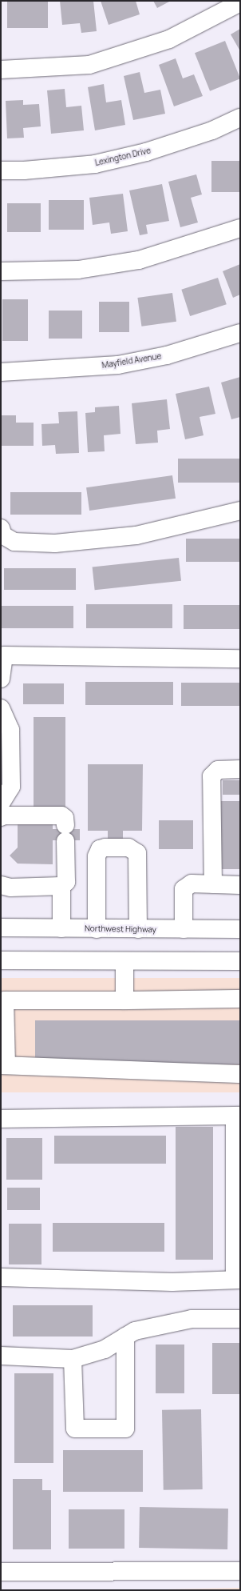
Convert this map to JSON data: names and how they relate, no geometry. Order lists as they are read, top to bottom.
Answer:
{
  "streets": {
    "street": ["Lexington Drive", "Mayfield Avenue", "Northwest Highway"]
  }
}
